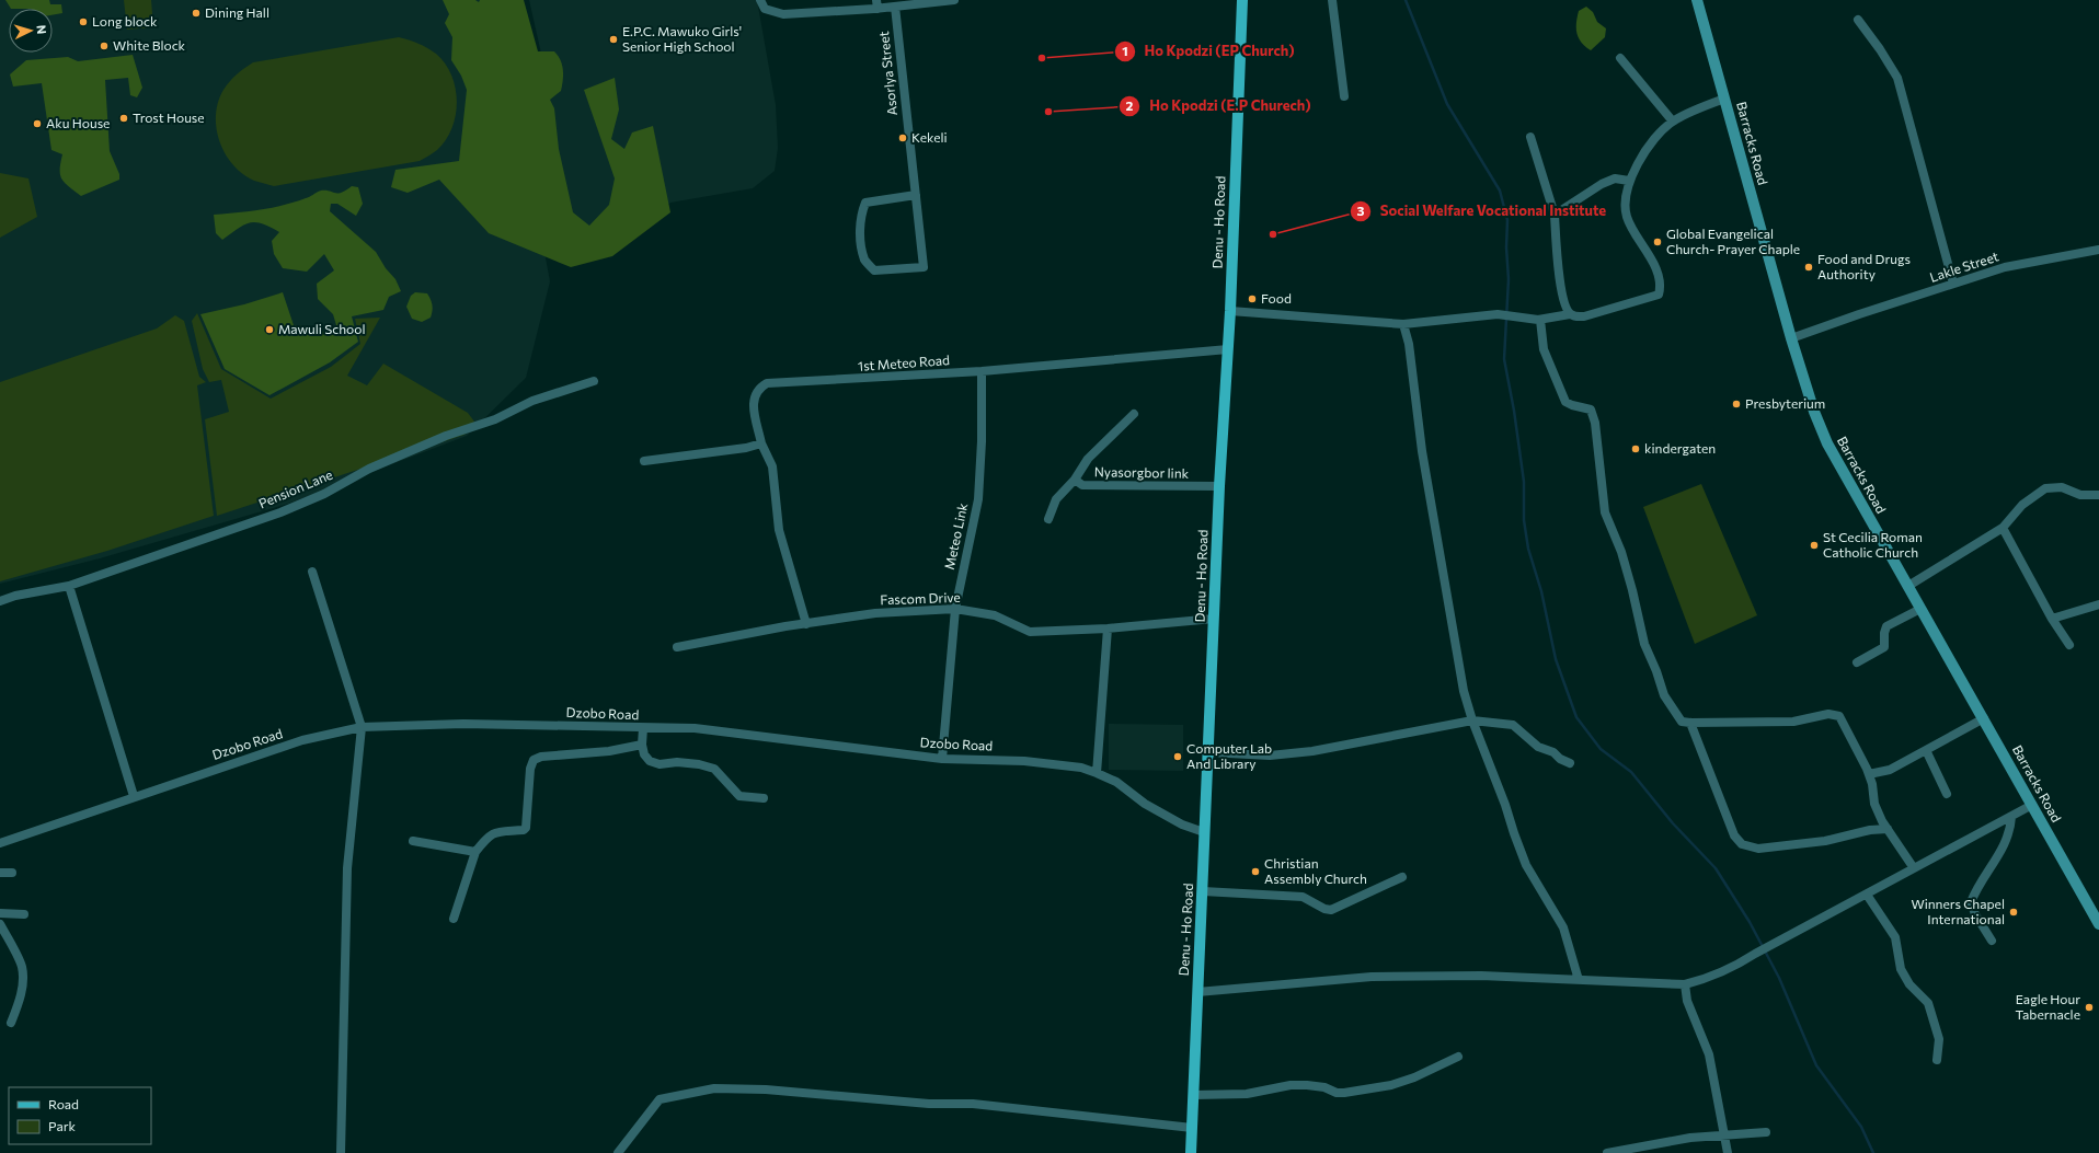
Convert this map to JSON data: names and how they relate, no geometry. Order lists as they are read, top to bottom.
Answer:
{
  "streets": {
    "main road": ["Denu - Ho Road"],
    "street": [
      "Asorlya Street",
      "Barracks Road",
      "Lakle Street",
      "1st Meteo Road",
      "Nyasorgbor link",
      "Pension Lane",
      "Meteo Link",
      "Fascom Drive",
      "Dzobo Road"
    ]
  },
  "crossings": [
    ["Barracks Road", "Lakle Street"],
    ["Denu - Ho Road", "1st Meteo Road"],
    ["Denu - Ho Road", "Nyasorgbor link"],
    ["Denu - Ho Road", "Fascom Drive"],
    ["Denu - Ho Road", "Dzobo Road"],
    ["1st Meteo Road", "Meteo Link"],
    ["1st Meteo Road", "Fascom Drive"],
    ["Meteo Link", "Fascom Drive"],
    ["Meteo Link", "Dzobo Road"]
  ],
  "places": [
    "Dining Hall",
    "Long block",
    "E.P.C. Mawuko Girls' Senior High School",
    "White Block",
    "Ho Kpodzi (EP Church)",
    "Ho Kpodzi (E.P Churech)",
    "Trost House",
    "Aku House",
    "Kekeli",
    "Social Welfare Vocational Institute",
    "Global Evangelical Church- Prayer Chaple",
    "Food and Drugs Authority",
    "Food",
    "Mawuli School",
    "Presbyterium",
    "kindergaten",
    "St Cecilia Roman Catholic Church",
    "Computer Lab And Library",
    "Christian Assembly Church",
    "Winners Chapel International",
    "Eagle Hour Tabernacle"
  ],
  "legend": ["Road", "Park"],
  "north": "right"
}
